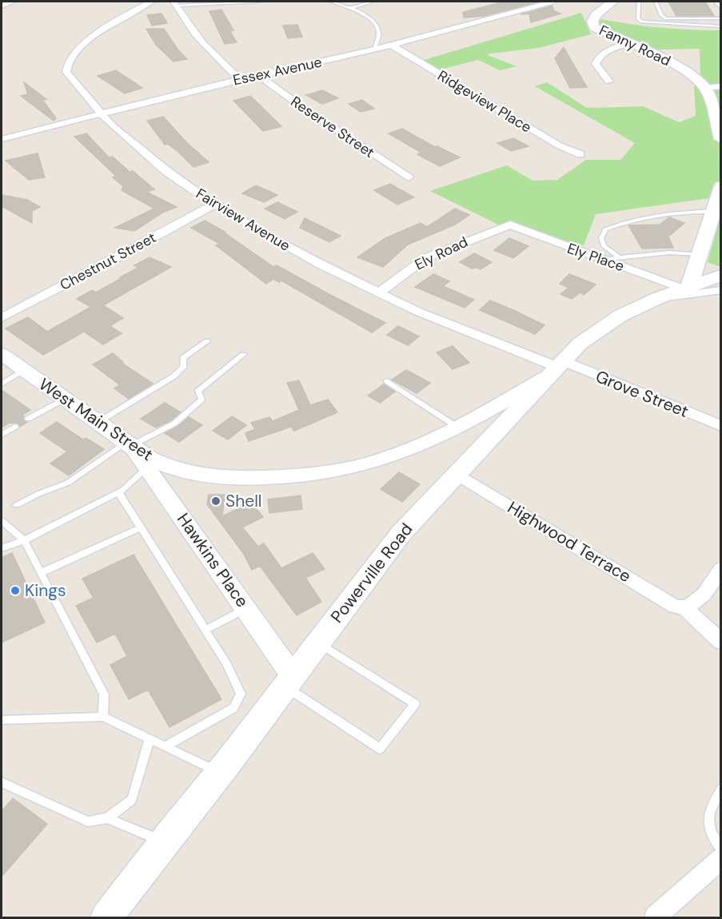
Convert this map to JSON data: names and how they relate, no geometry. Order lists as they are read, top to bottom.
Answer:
{
  "streets": {
    "main road": ["Fanny Road", "Powerville Road"],
    "street": [
      "Essex Avenue",
      "Ridgeview Place",
      "Reserve Street",
      "Fairview Avenue",
      "Ely Road",
      "Ely Place",
      "Chestnut Street",
      "Grove Street",
      "West Main Street",
      "Highwood Terrace",
      "Hawkins Place"
    ]
  },
  "crossings": [
    ["Essex Avenue", "Ridgeview Place"],
    ["Essex Avenue", "Reserve Street"],
    ["Essex Avenue", "Fairview Avenue"],
    ["Fairview Avenue", "Ely Road"],
    ["Fairview Avenue", "Chestnut Street"],
    ["Fairview Avenue", "Grove Street"],
    ["Fairview Avenue", "West Main Street"],
    ["Fairview Avenue", "Powerville Road"],
    ["Ely Road", "Ely Place"],
    ["Ely Place", "Powerville Road"],
    ["Grove Street", "West Main Street"],
    ["Grove Street", "Powerville Road"],
    ["West Main Street", "Hawkins Place"],
    ["West Main Street", "Powerville Road"],
    ["Highwood Terrace", "Powerville Road"],
    ["Hawkins Place", "Powerville Road"]
  ],
  "places": ["Shell", "Kings"]
}
